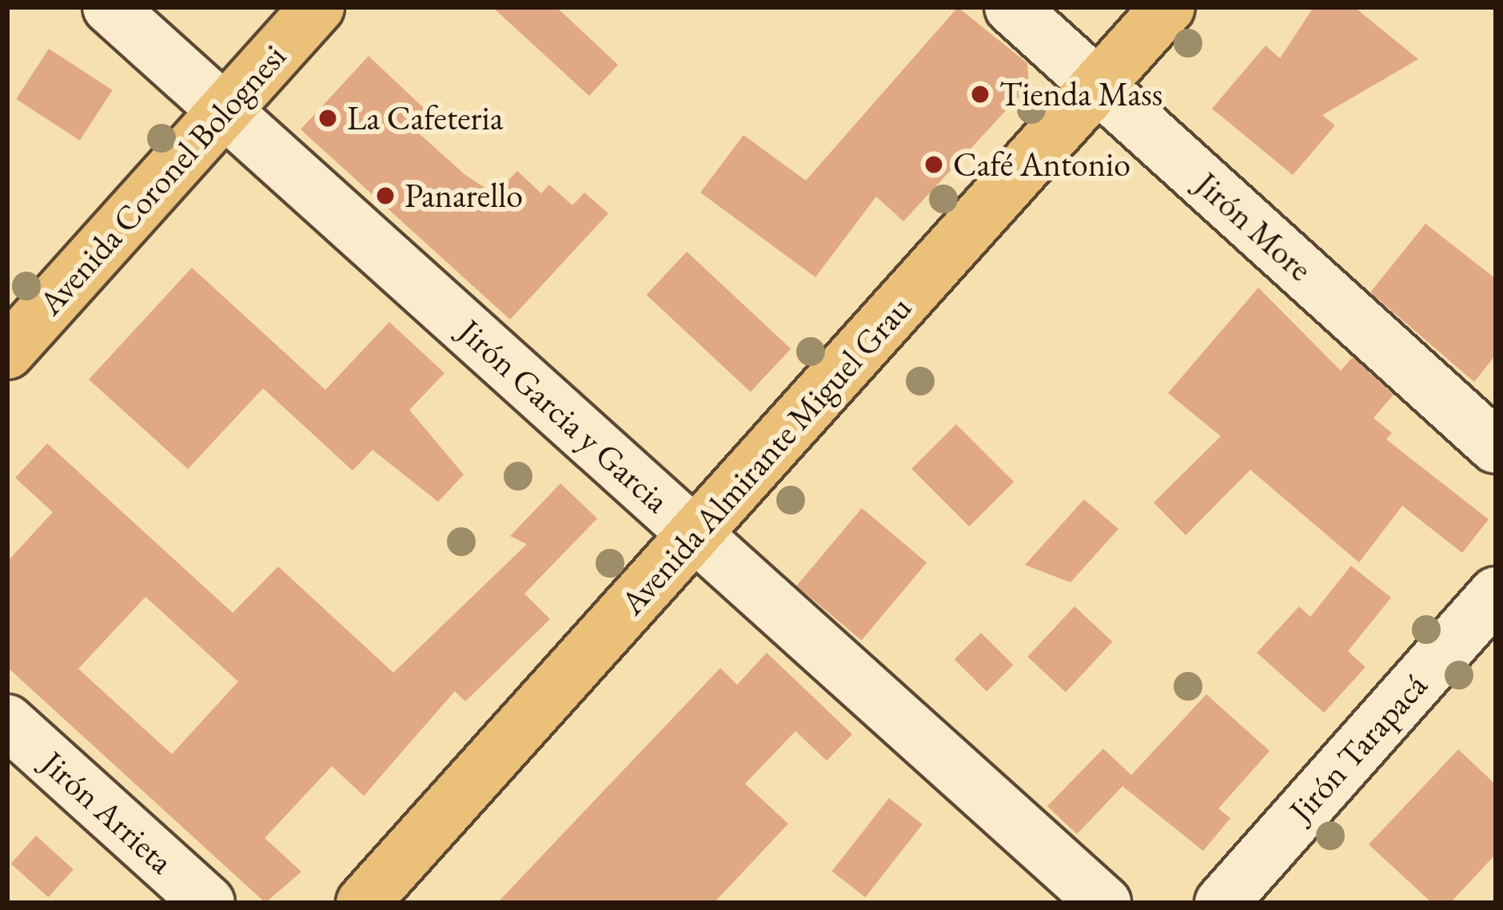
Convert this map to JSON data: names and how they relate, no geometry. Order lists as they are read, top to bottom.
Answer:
{
  "streets": {
    "main road": ["Avenida Coronel Bolognesi", "Avenida Almirante Miguel Grau"],
    "street": [
      "Jirón More",
      "Jirón Garcia y Garcia",
      "Jirón Tarapacá",
      "Jirón Arrieta"
    ]
  },
  "crossings": [
    ["Avenida Coronel Bolognesi", "Jirón Garcia y Garcia"],
    ["Jirón More", "Avenida Almirante Miguel Grau"],
    ["Jirón Garcia y Garcia", "Avenida Almirante Miguel Grau"]
  ],
  "places": [
    "Tienda Mass",
    "La Cafeteria",
    "Café Antonio",
    "Panarello"
  ]
}
